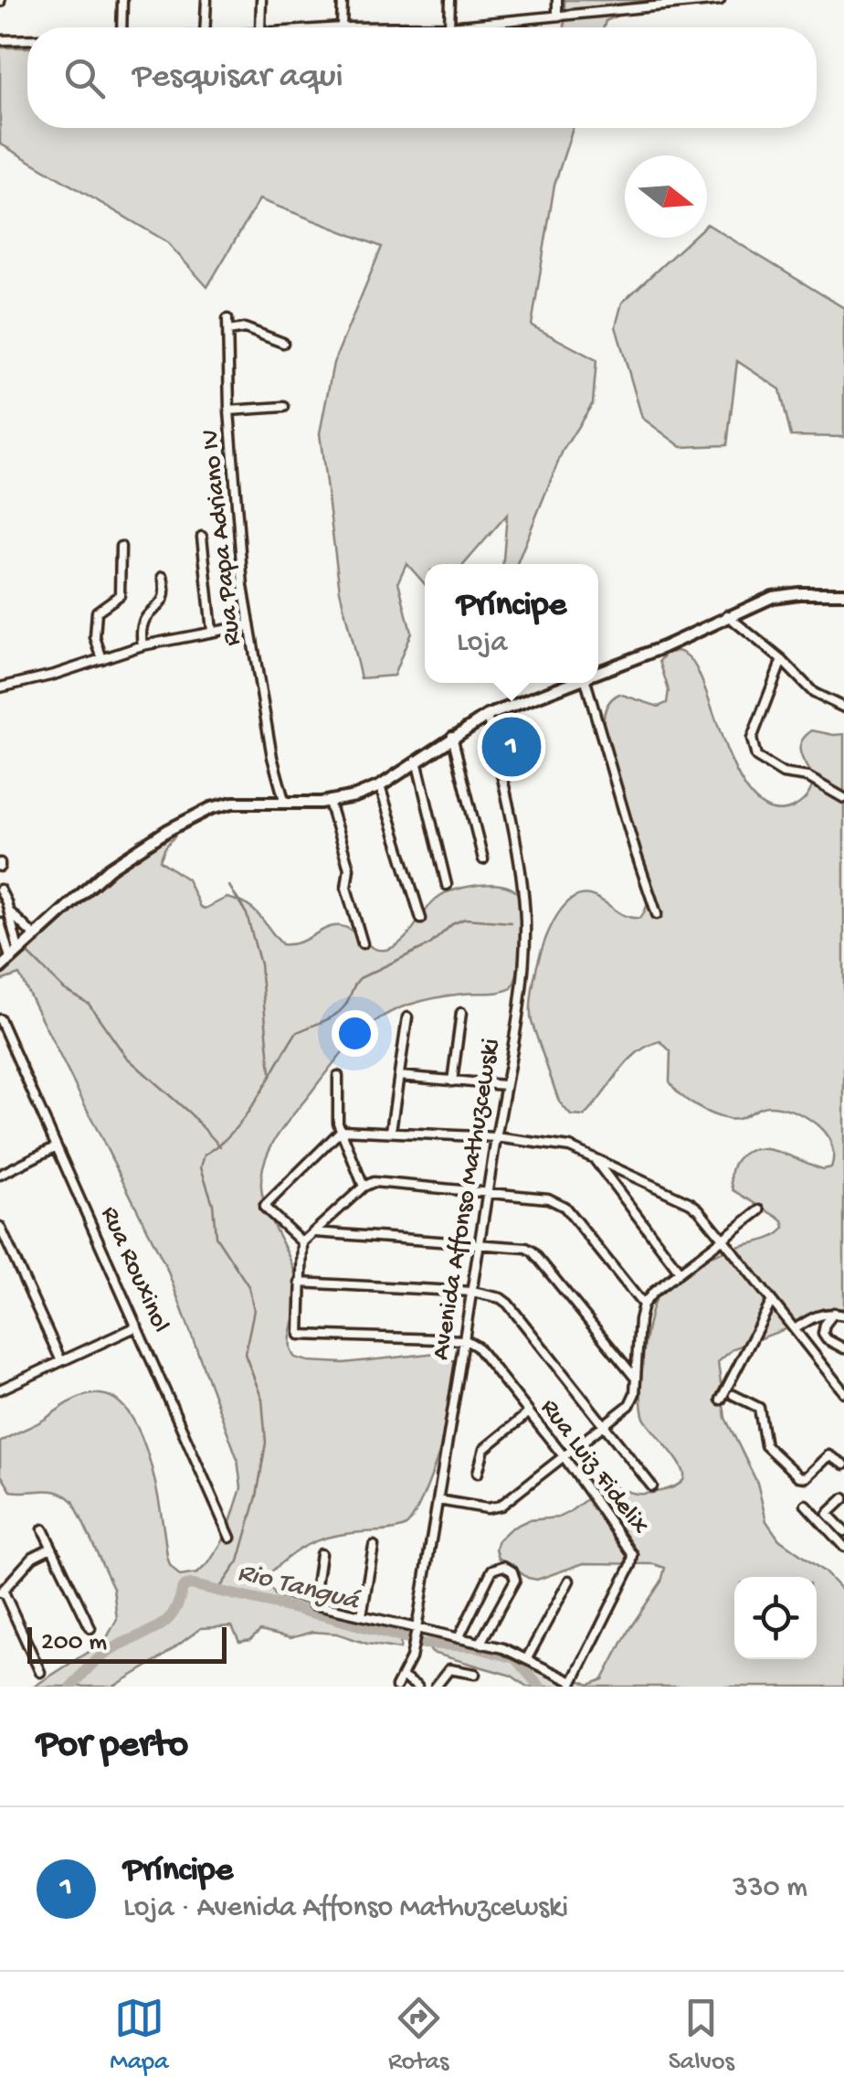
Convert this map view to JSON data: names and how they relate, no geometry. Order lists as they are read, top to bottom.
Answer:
{
  "streets": {
    "street": [
      "Rua Papa Adriano IV",
      "Avenida Affonso Mathuzcewski",
      "Rua Rouxinol",
      "Rua Luiz Fidelix"
    ]
  },
  "crossings": [
    ["Avenida Affonso Mathuzcewski", "Rua Luiz Fidelix"]
  ],
  "water": ["Rio Tanguá"],
  "scale_bar": "200 m",
  "north": "right",
  "page": {
    "search": "Pesquisar aqui",
    "popup": ["Príncipe", "Loja"],
    "pins": "1",
    "scale": "200 m",
    "heading": "Por perto",
    "list": [
      {
        "mark": "1",
        "name": "Príncipe",
        "note": "Loja · Avenida Affonso Mathuzcewski",
        "value": "330 m"
      }
    ],
    "nav": ["Mapa", "Rotas", "Salvos"]
  }
}
